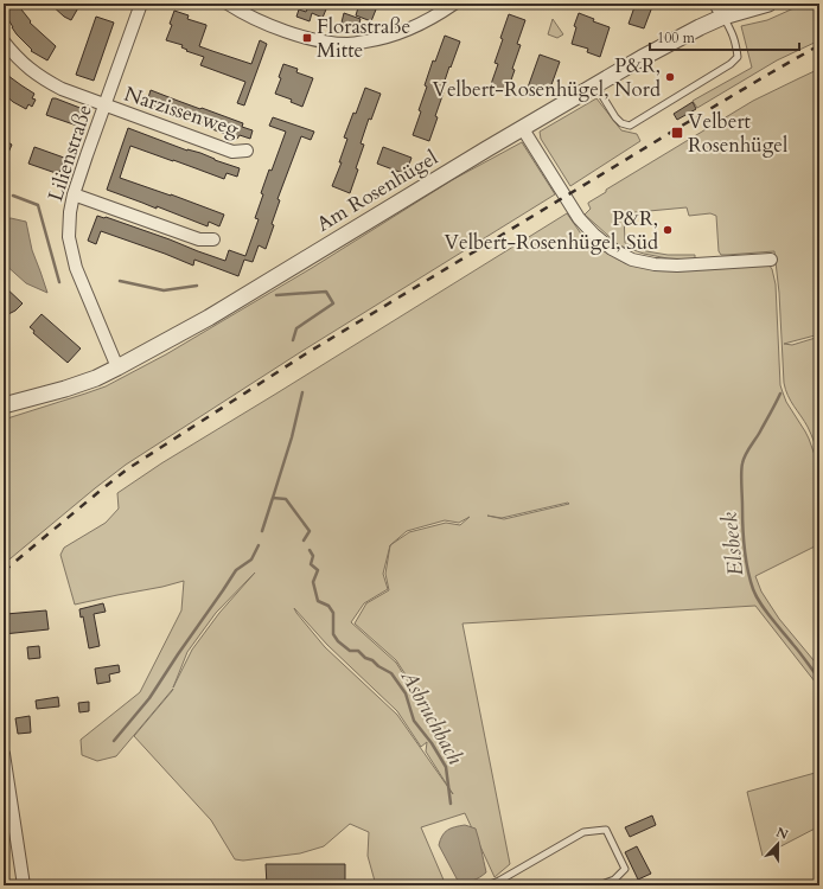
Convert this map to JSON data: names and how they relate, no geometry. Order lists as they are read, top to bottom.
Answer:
{
  "streets": {
    "street": ["Narzissenweg", "Lilienstraße", "Am Rosenhügel"]
  },
  "crossings": [
    ["Narzissenweg", "Lilienstraße"],
    ["Lilienstraße", "Am Rosenhügel"]
  ],
  "water": ["Elsbeek", "Asbruchbach"],
  "places": {
    "transit": ["Florastraße Mitte", "Velbert Rosenhügel"],
    "other": ["P&R, Velbert-Rosenhügel, Nord", "P&R, Velbert-Rosenhügel, Süd"]
  },
  "scale_bar": "100 m",
  "north": "top"
}
